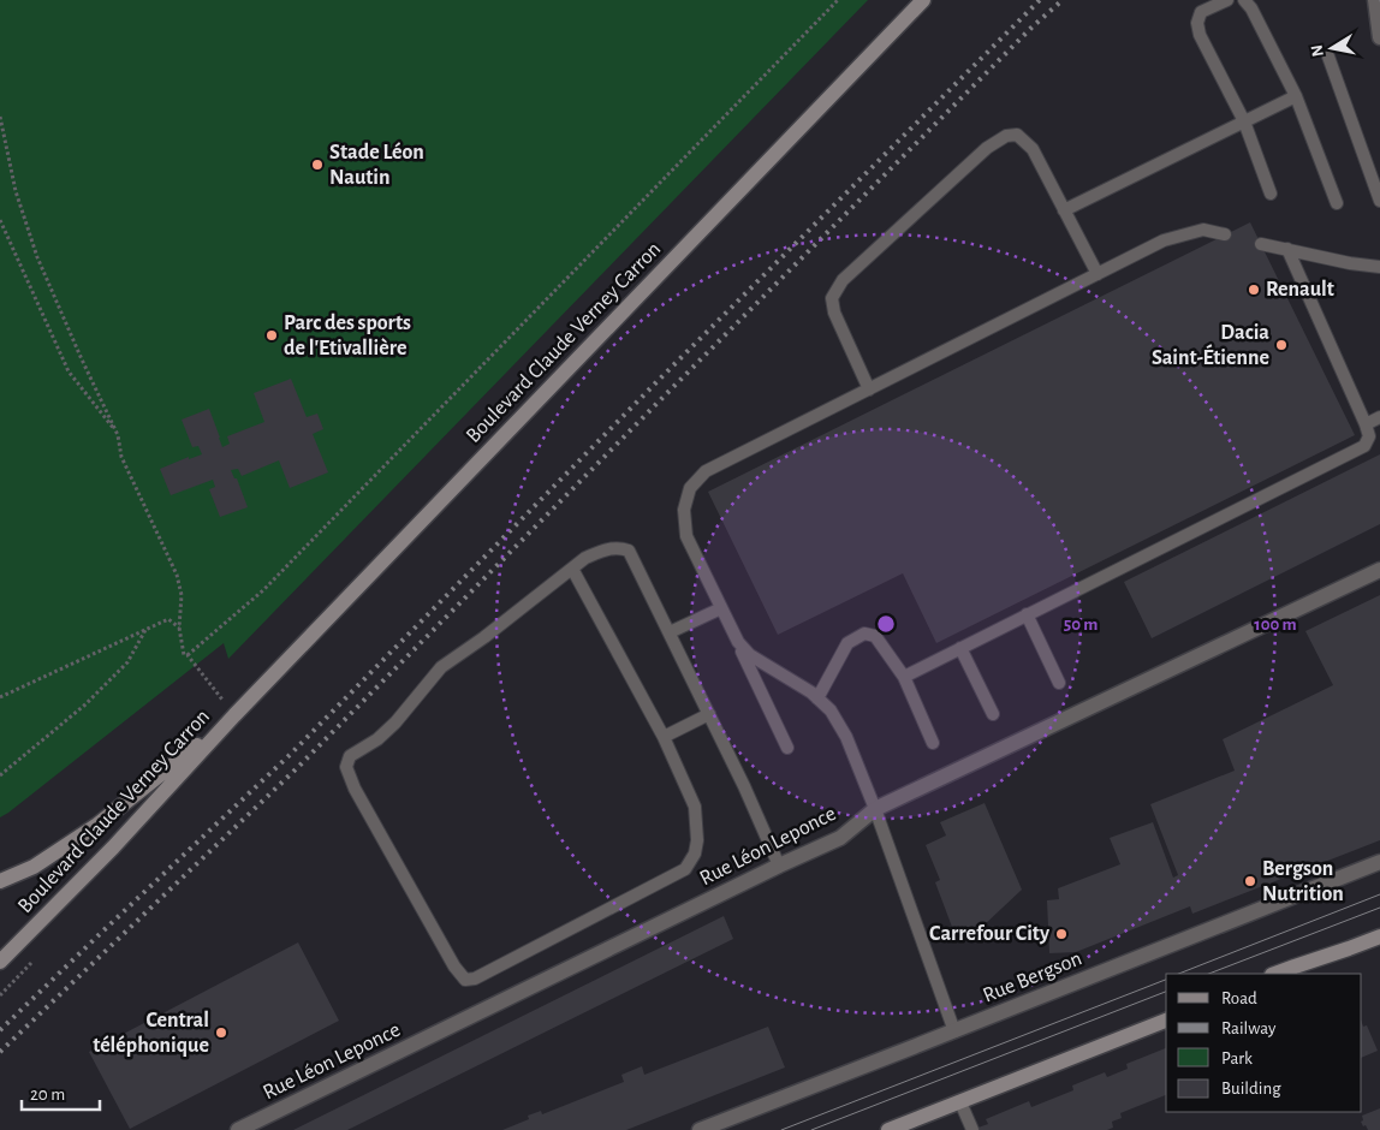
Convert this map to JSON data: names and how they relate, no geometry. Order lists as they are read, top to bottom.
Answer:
{
  "streets": {
    "main road": ["Boulevard Claude Verney Carron"],
    "street": ["Rue Léon Leponce", "Rue Bergson"]
  },
  "places": [
    "Stade Léon Nautin",
    "Renault",
    "Parc des sports de l'Etivallière",
    "Dacia Saint-Étienne",
    "Bergson Nutrition",
    "Carrefour City",
    "Central téléphonique"
  ],
  "legend": [
    "Road",
    "Railway",
    "Park",
    "Building"
  ],
  "scale_bar": "20 m",
  "north": "left",
  "rings": ["50 m", "100 m"]
}
